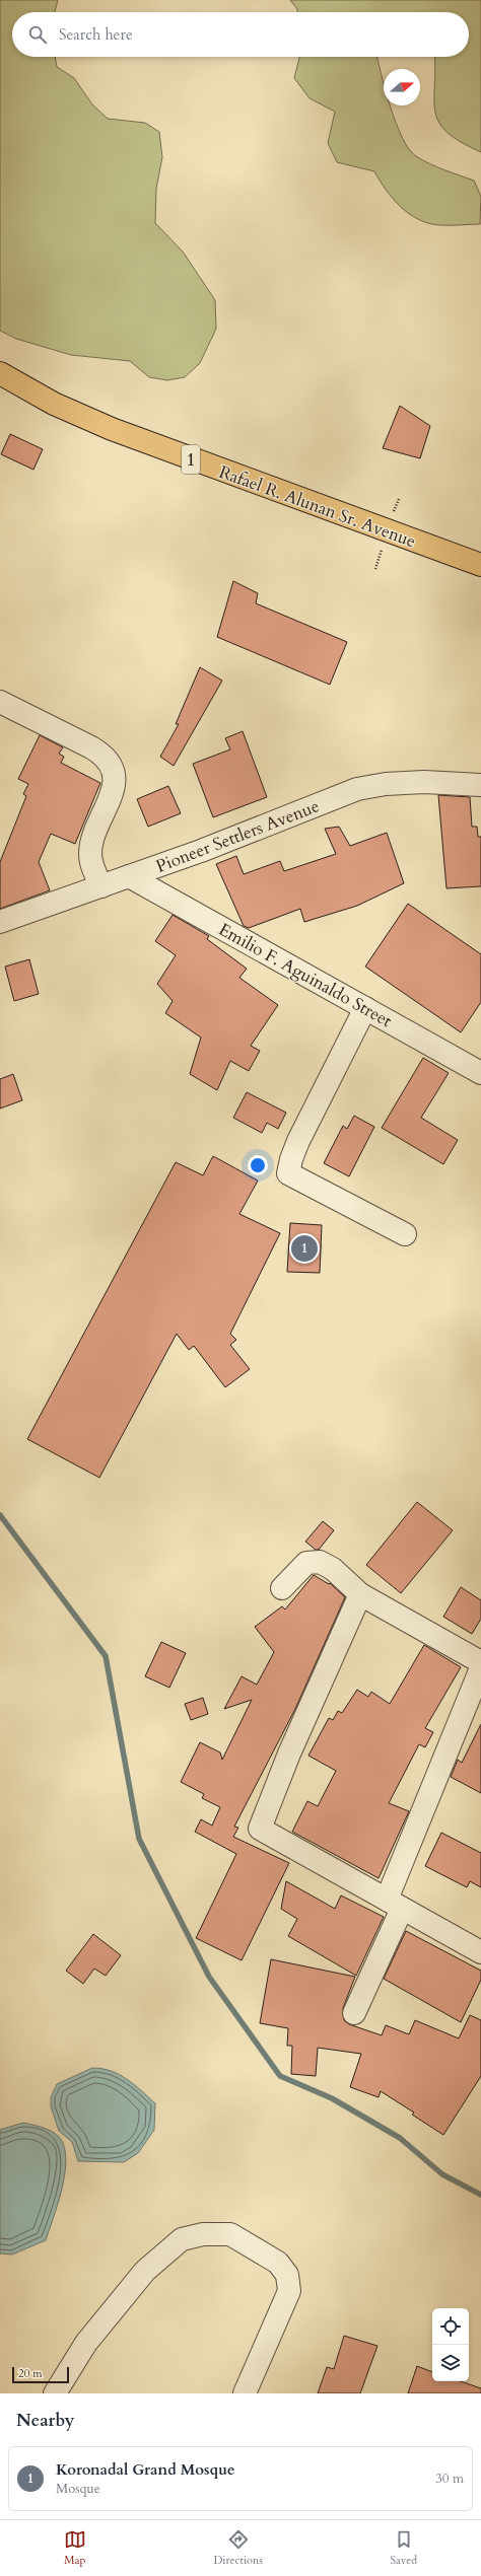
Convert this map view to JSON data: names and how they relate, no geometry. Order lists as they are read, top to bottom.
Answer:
{
  "streets": {
    "highway": ["1", "Rafael R. Alunan Sr. Avenue"],
    "street": ["Pioneer Settlers Avenue", "Emilio F. Aguinaldo Street"]
  },
  "crossings": [
    ["Pioneer Settlers Avenue", "Emilio F. Aguinaldo Street"]
  ],
  "scale_bar": "20 m",
  "north": "right",
  "page": {
    "search": "Search here",
    "pins": "1",
    "scale": "20 m",
    "heading": "Nearby",
    "list": [
      {
        "mark": "1",
        "name": "Koronadal Grand Mosque",
        "note": "Mosque",
        "value": "30 m"
      }
    ],
    "nav": ["Map", "Directions", "Saved"]
  }
}
